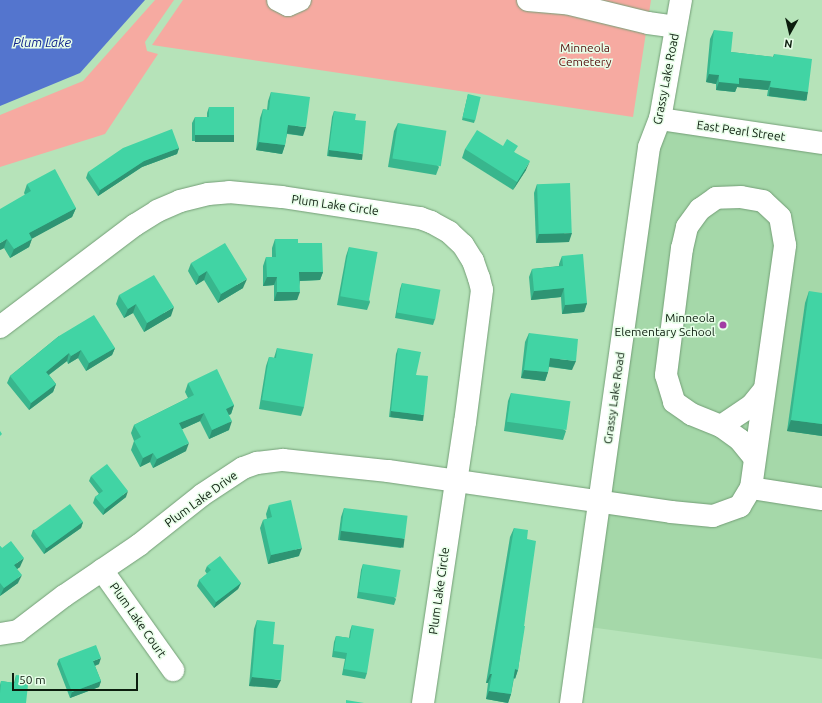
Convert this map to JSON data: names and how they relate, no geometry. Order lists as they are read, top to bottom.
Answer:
{
  "streets": {
    "street": [
      "Grassy Lake Road",
      "East Pearl Street",
      "Plum Lake Circle",
      "Plum Lake Drive",
      "Plum Lake Court"
    ]
  },
  "crossings": [
    ["Grassy Lake Road", "East Pearl Street"],
    ["Plum Lake Circle", "Plum Lake Drive"],
    ["Plum Lake Drive", "Plum Lake Court"]
  ],
  "water": ["Plum Lake"],
  "parks": ["Minneola Cemetery"],
  "places": ["Minneola Elementary School"],
  "scale_bar": "50 m",
  "north": "bottom"
}
